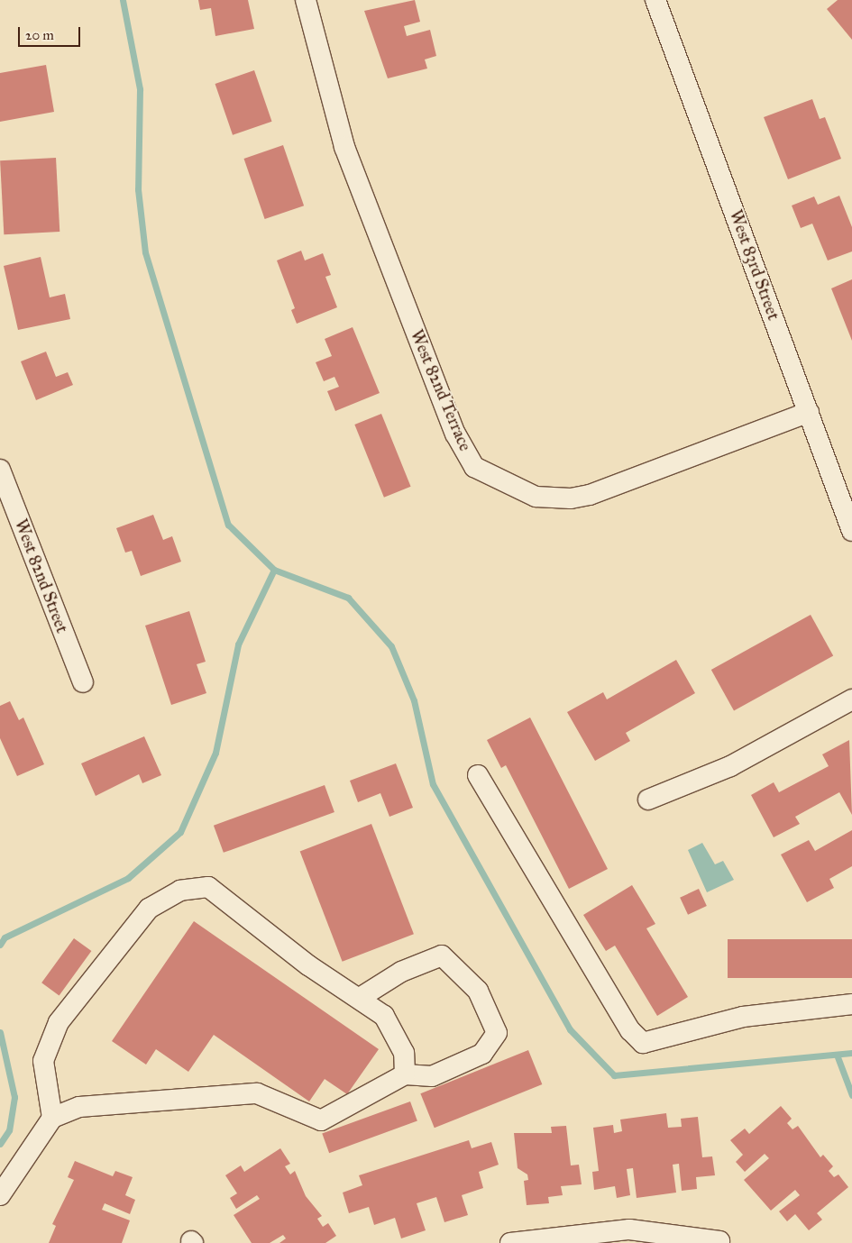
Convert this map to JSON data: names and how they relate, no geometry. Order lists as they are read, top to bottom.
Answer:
{
  "streets": {
    "street": ["West 83rd Street", "West 82nd Terrace", "West 82nd Street"]
  },
  "crossings": [
    ["West 83rd Street", "West 82nd Terrace"]
  ],
  "scale_bar": "20 m"
}
